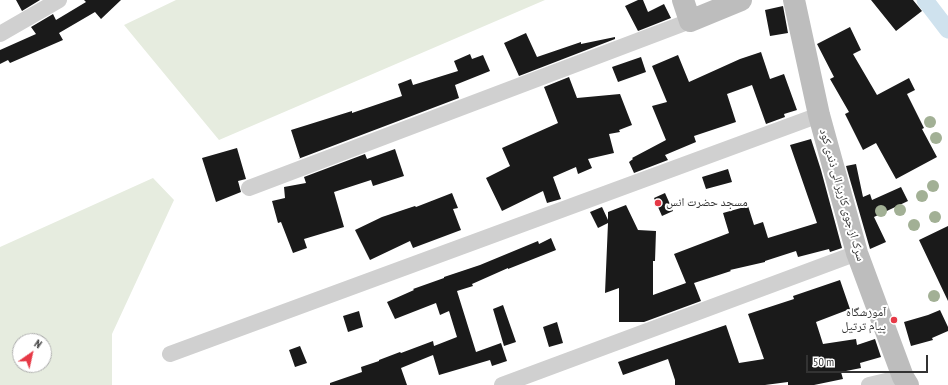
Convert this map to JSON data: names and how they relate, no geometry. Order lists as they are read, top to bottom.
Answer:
{
  "streets": {
    "street": ["سرک از جوی کاریز الی ذندی کود"]
  },
  "places": ["مسجد حضرت انس", "آموزشگاه پیام ترتیل"],
  "scale_bar": "50 m",
  "north": "top right"
}
